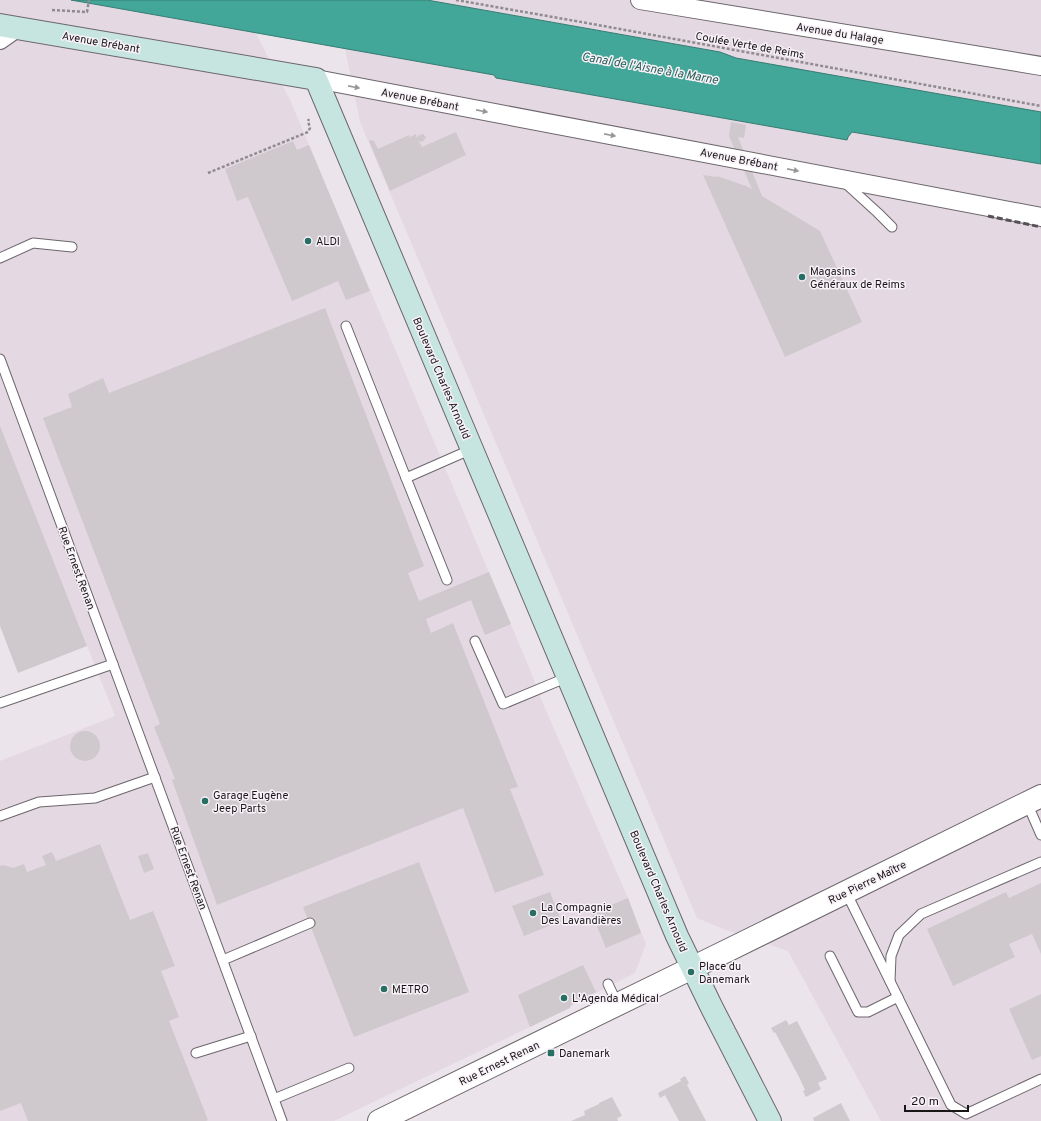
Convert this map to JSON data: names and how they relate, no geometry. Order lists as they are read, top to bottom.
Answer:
{
  "streets": {
    "main road": ["Avenue Brébant", "Boulevard Charles Arnould"],
    "street": ["Avenue du Halage", "Rue Ernest Renan", "Rue Pierre Maître"],
    "path": ["Coulée Verte de Reims"]
  },
  "crossings": [
    ["Avenue Brébant", "Boulevard Charles Arnould"],
    ["Boulevard Charles Arnould", "Rue Ernest Renan"],
    ["Boulevard Charles Arnould", "Rue Pierre Maître"],
    ["Rue Ernest Renan", "Rue Pierre Maître"]
  ],
  "one_way": ["Avenue Brébant"],
  "water": ["Canal de l'Aisne à la Marne"],
  "places": {
    "other": [
      "ALDI",
      "Magasins Généraux de Reims",
      "Garage Eugène Jeep Parts",
      "La Compagnie Des Lavandières",
      "Place du Danemark",
      "METRO",
      "L'Agenda Médical"
    ],
    "transit": ["Danemark"]
  },
  "scale_bar": "20 m"
}
